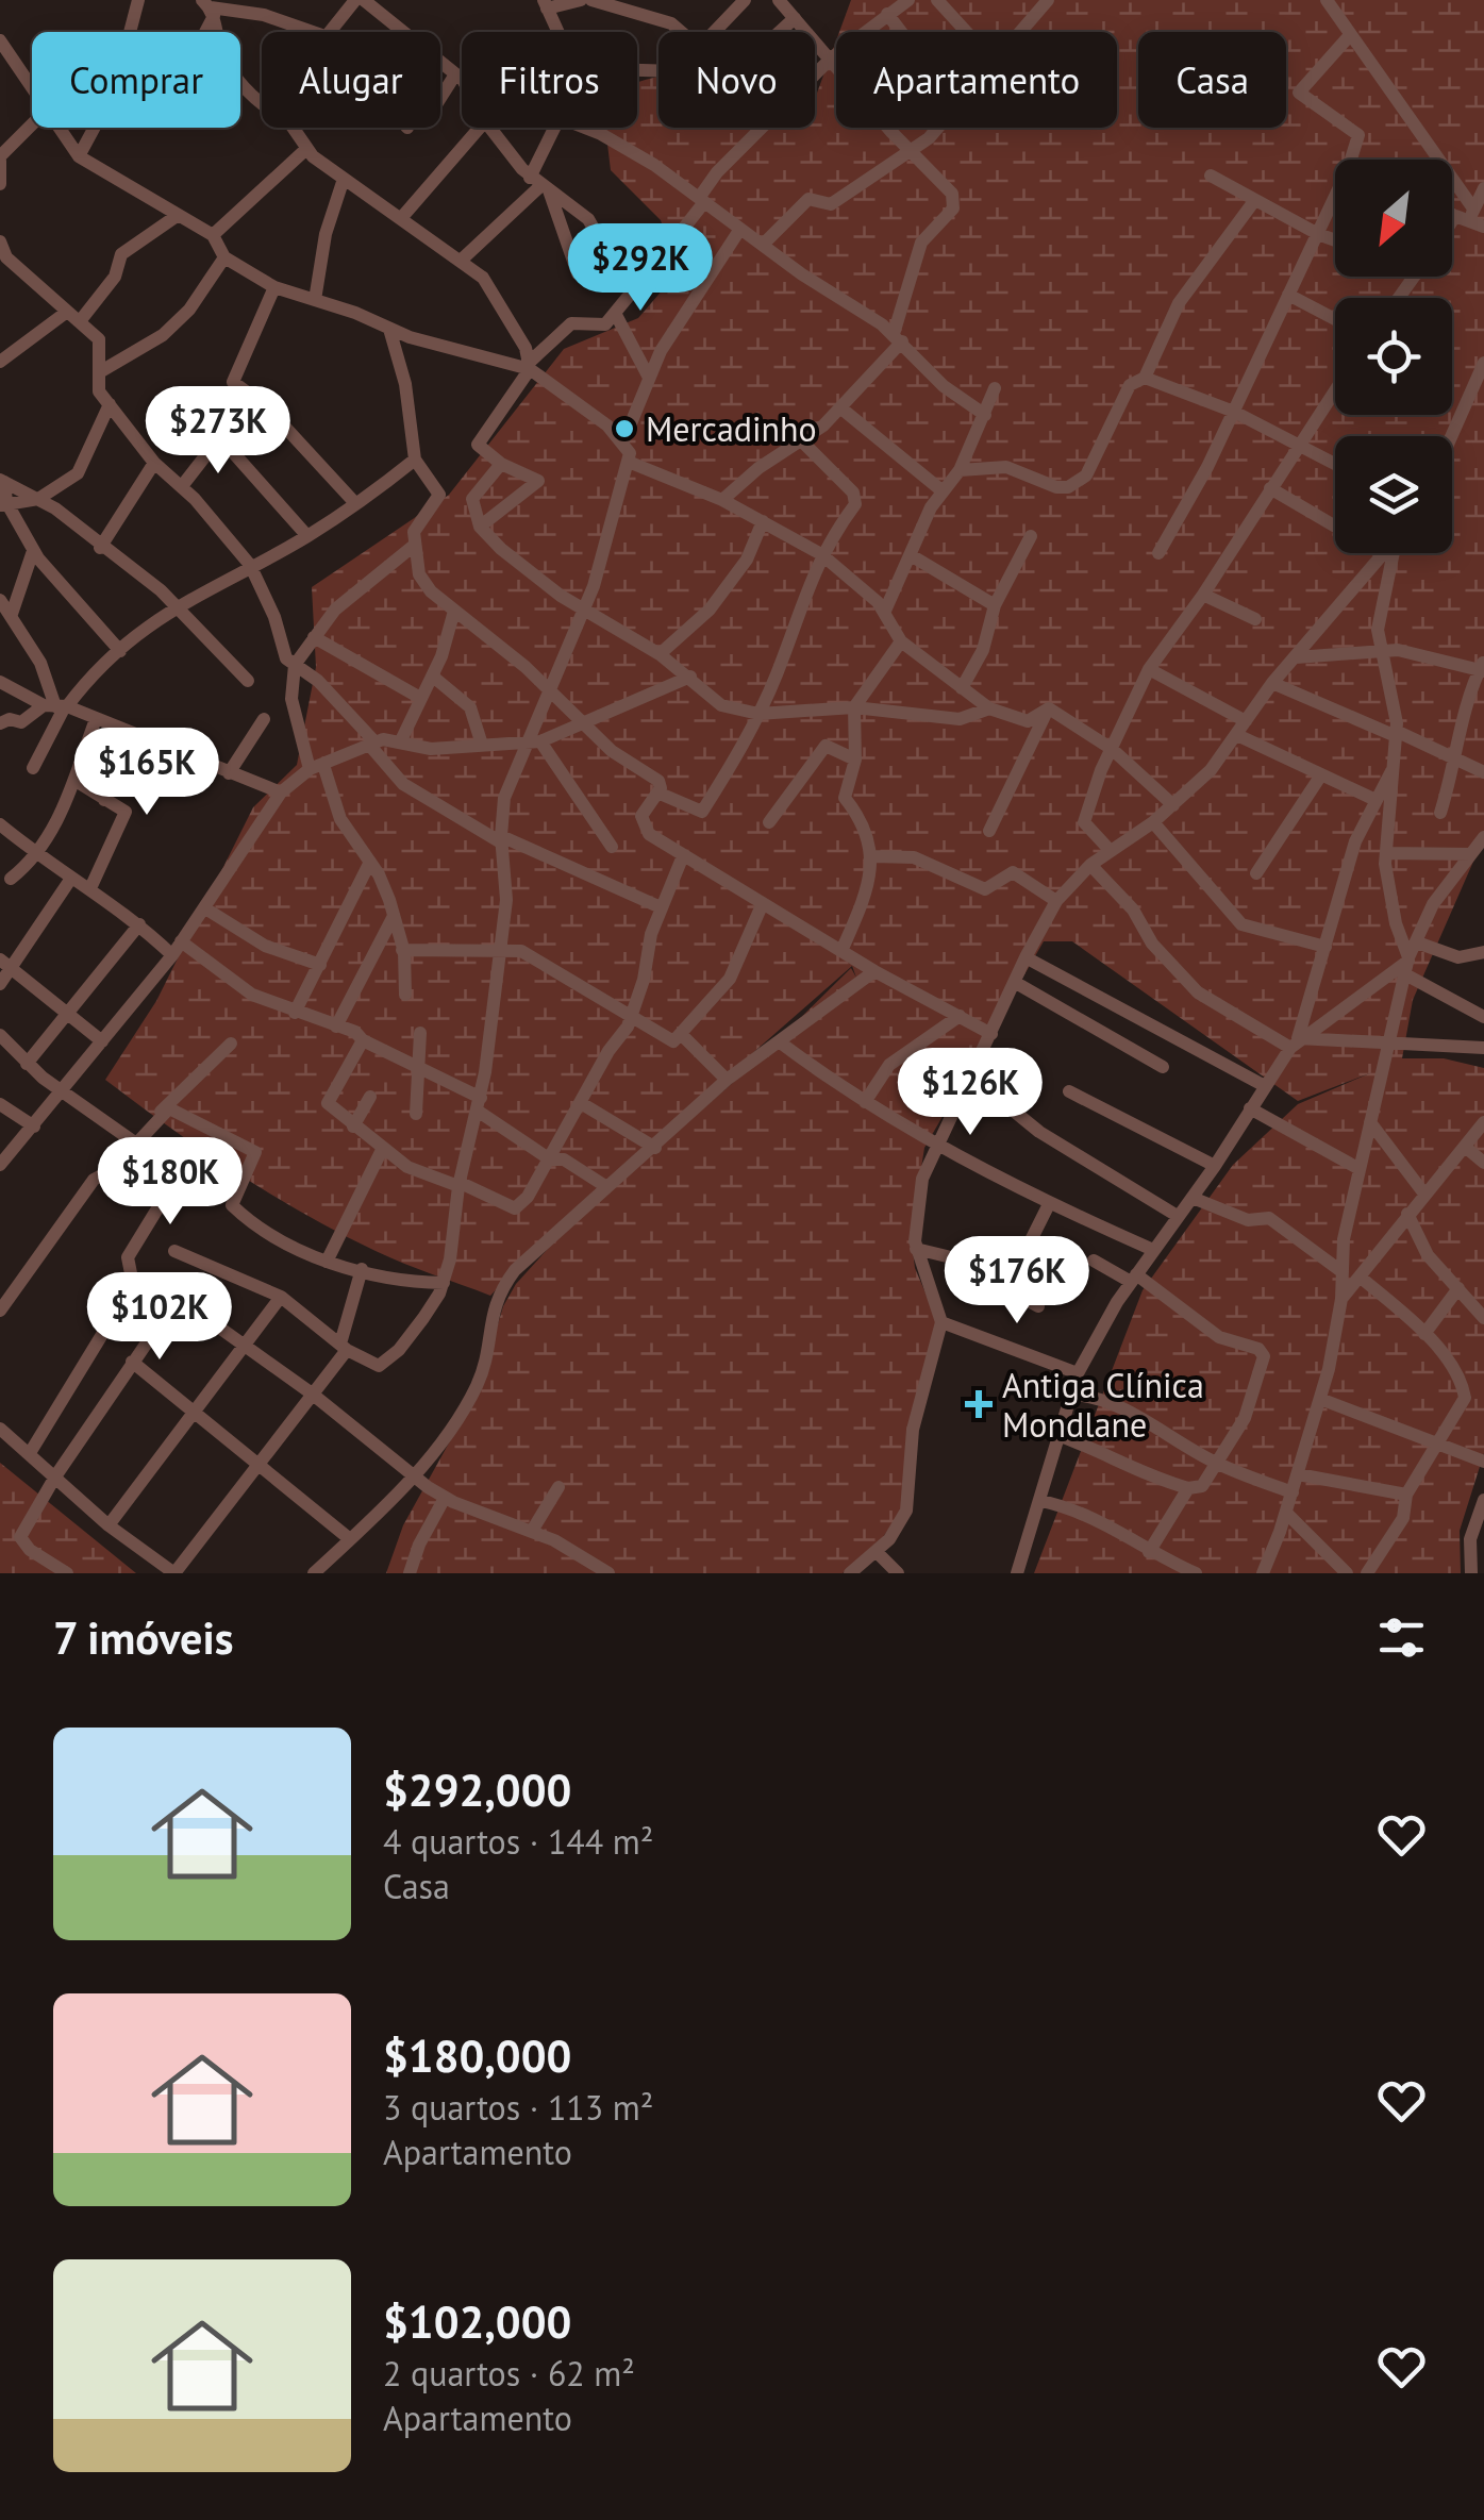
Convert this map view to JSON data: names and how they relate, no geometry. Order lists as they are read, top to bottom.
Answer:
{
  "places": {
    "other": ["Mercadinho"],
    "health": ["Antiga Clínica Mondlane"]
  },
  "north": "bottom left",
  "page": {
    "chip": [
      "Comprar",
      "Alugar",
      "Filtros",
      "Novo",
      "Apartamento",
      "Casa"
    ],
    "price": [
      "$292K",
      "$273K",
      "$165K",
      "$126K",
      "$180K",
      "$176K",
      "$102K"
    ],
    "heading": "7 imóveis",
    "list": [
      {
        "name": "$292,000",
        "note": "4 quartos · 144 m² · Casa"
      },
      {
        "name": "$180,000",
        "note": "3 quartos · 113 m² · Apartamento"
      },
      {
        "name": "$102,000",
        "note": "2 quartos · 62 m² · Apartamento"
      }
    ]
  }
}
